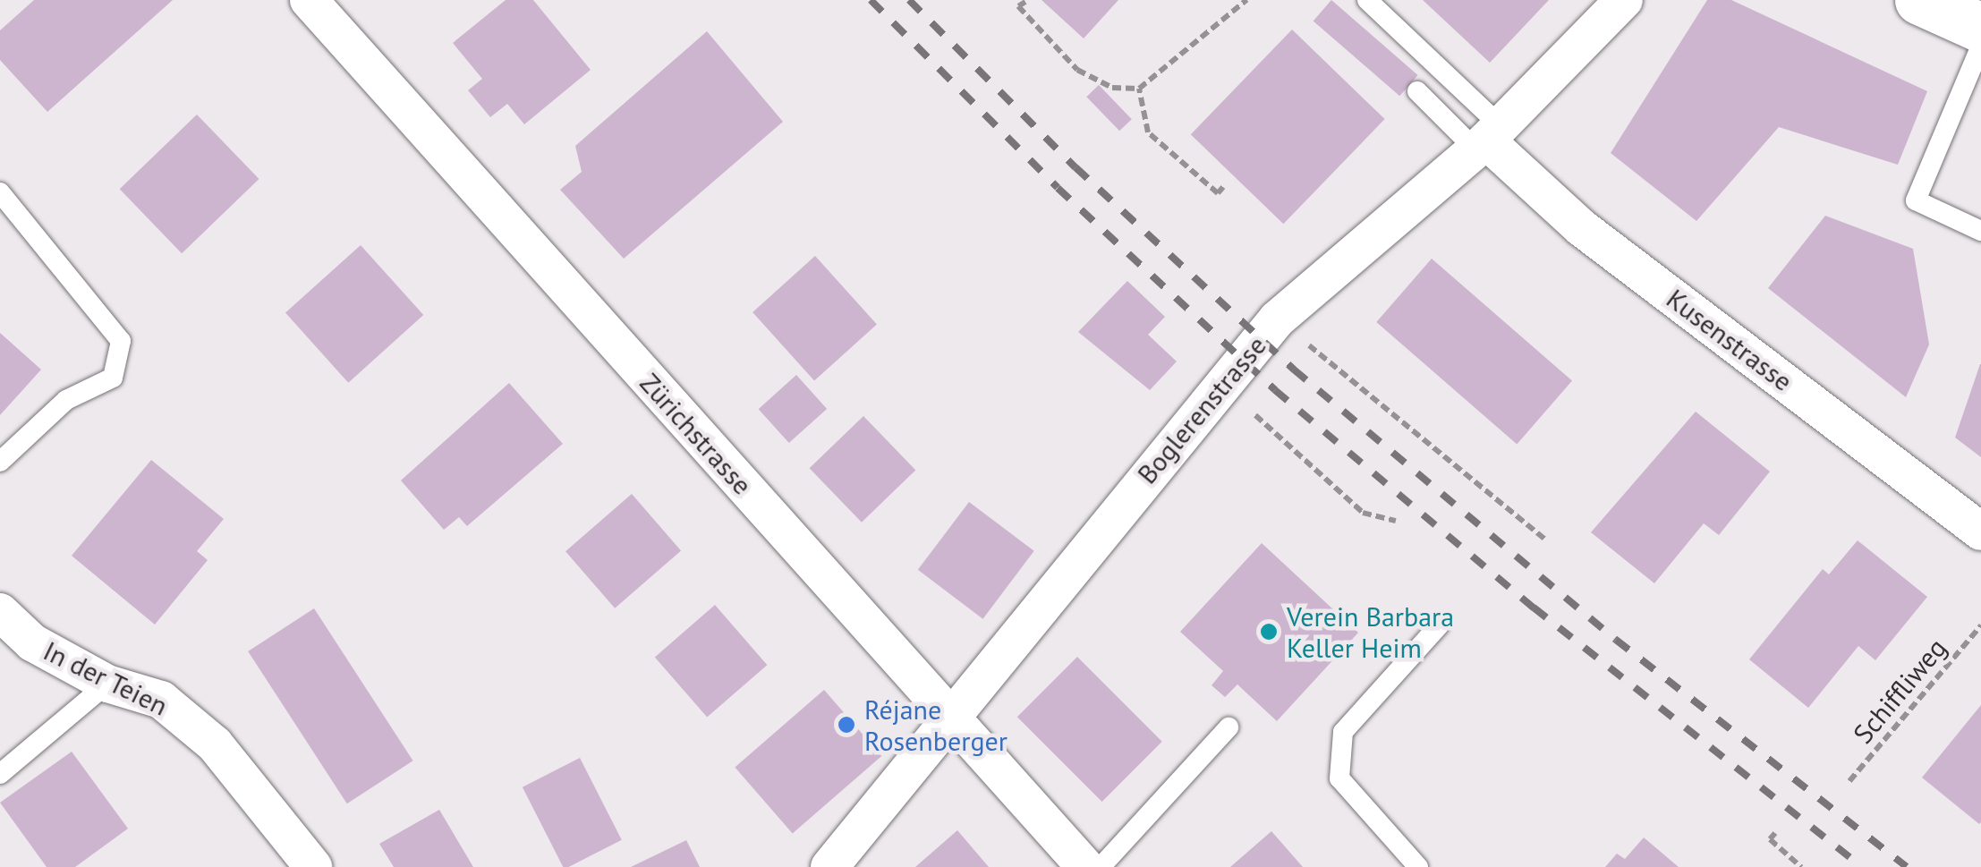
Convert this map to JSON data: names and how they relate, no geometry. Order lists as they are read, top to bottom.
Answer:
{
  "streets": {
    "street": [
      "Kusenstrasse",
      "Boglerenstrasse",
      "Zürichstrasse",
      "In der Teien"
    ],
    "path": ["Schiffliweg"]
  },
  "crossings": [
    ["Kusenstrasse", "Boglerenstrasse"],
    ["Boglerenstrasse", "Zürichstrasse"]
  ],
  "places": ["Verein Barbara Keller Heim", "Réjane Rosenberger"]
}
